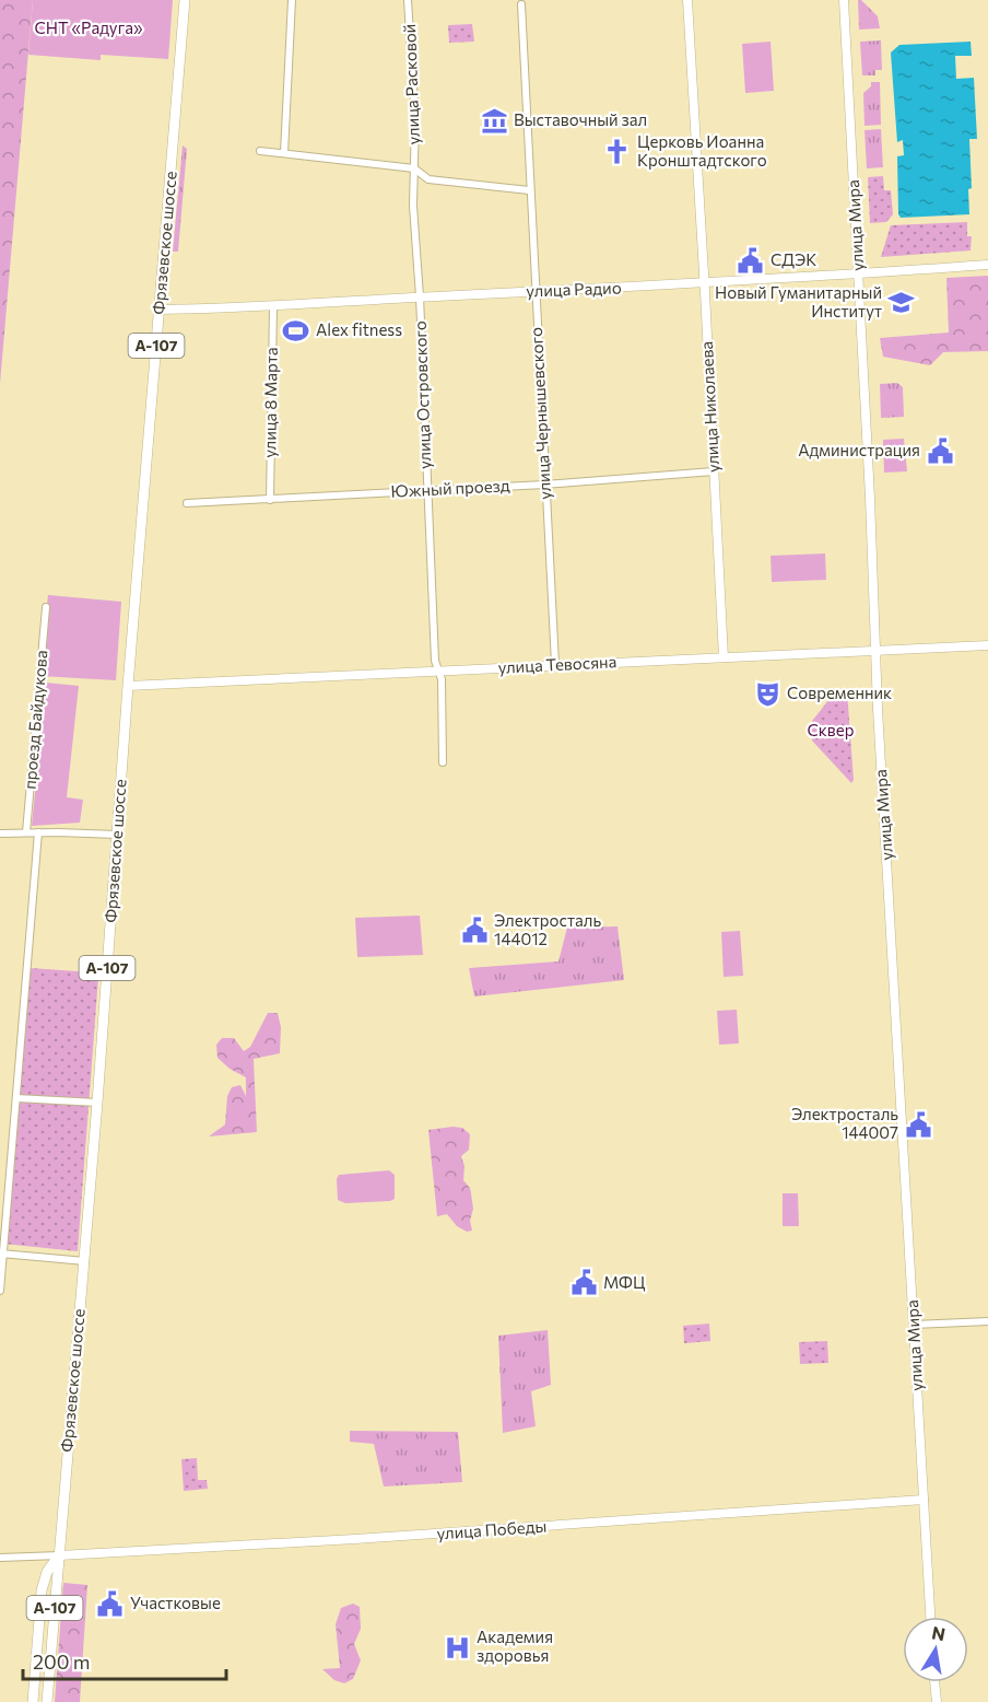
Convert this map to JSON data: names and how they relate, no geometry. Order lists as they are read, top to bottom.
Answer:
{
  "streets": {
    "highway": ["Фрязевское шоссе", "А-107"],
    "main road": [
      "улица Мира",
      "улица Радио",
      "улица Николаева",
      "улица Тевосяна",
      "улица Победы"
    ],
    "street": [
      "улица Расковой",
      "улица Островского",
      "улица 8 Марта",
      "улица Чернышевского",
      "Южный проезд",
      "проезд Байдукова"
    ]
  },
  "crossings": [
    ["улица Расковой", "улица Островского"],
    ["улица Мира", "улица Радио"],
    ["улица Мира", "улица Тевосяна"],
    ["улица Мира", "улица Победы"],
    ["Фрязевское шоссе", "улица Радио"],
    ["Фрязевское шоссе", "улица Тевосяна"],
    ["Фрязевское шоссе", "улица Победы"],
    ["улица Радио", "улица Островского"],
    ["улица Радио", "улица 8 Марта"],
    ["улица Радио", "улица Николаева"],
    ["улица Радио", "улица Чернышевского"],
    ["улица Островского", "Южный проезд"],
    ["улица Островского", "улица Тевосяна"],
    ["улица 8 Марта", "Южный проезд"],
    ["улица Николаева", "Южный проезд"],
    ["улица Николаева", "улица Тевосяна"],
    ["улица Чернышевского", "Южный проезд"],
    ["улица Чернышевского", "улица Тевосяна"]
  ],
  "parks": ["СНТ «Радуга»", "Сквер"],
  "places": {
    "museum": ["Выставочный зал"],
    "church": ["Церковь Иоанна Кронштадтского"],
    "public building": [
      "СДЭК",
      "Администрация",
      "Электросталь 144012",
      "Электросталь 144007",
      "МФЦ",
      "Участковые"
    ],
    "school or university": ["Новый Гуманитарный Институт"],
    "sports": ["Alex fitness"],
    "theatre": ["Современник"],
    "hospital": ["Академия здоровья"]
  },
  "scale_bar": "200 m",
  "north": "top"
}
